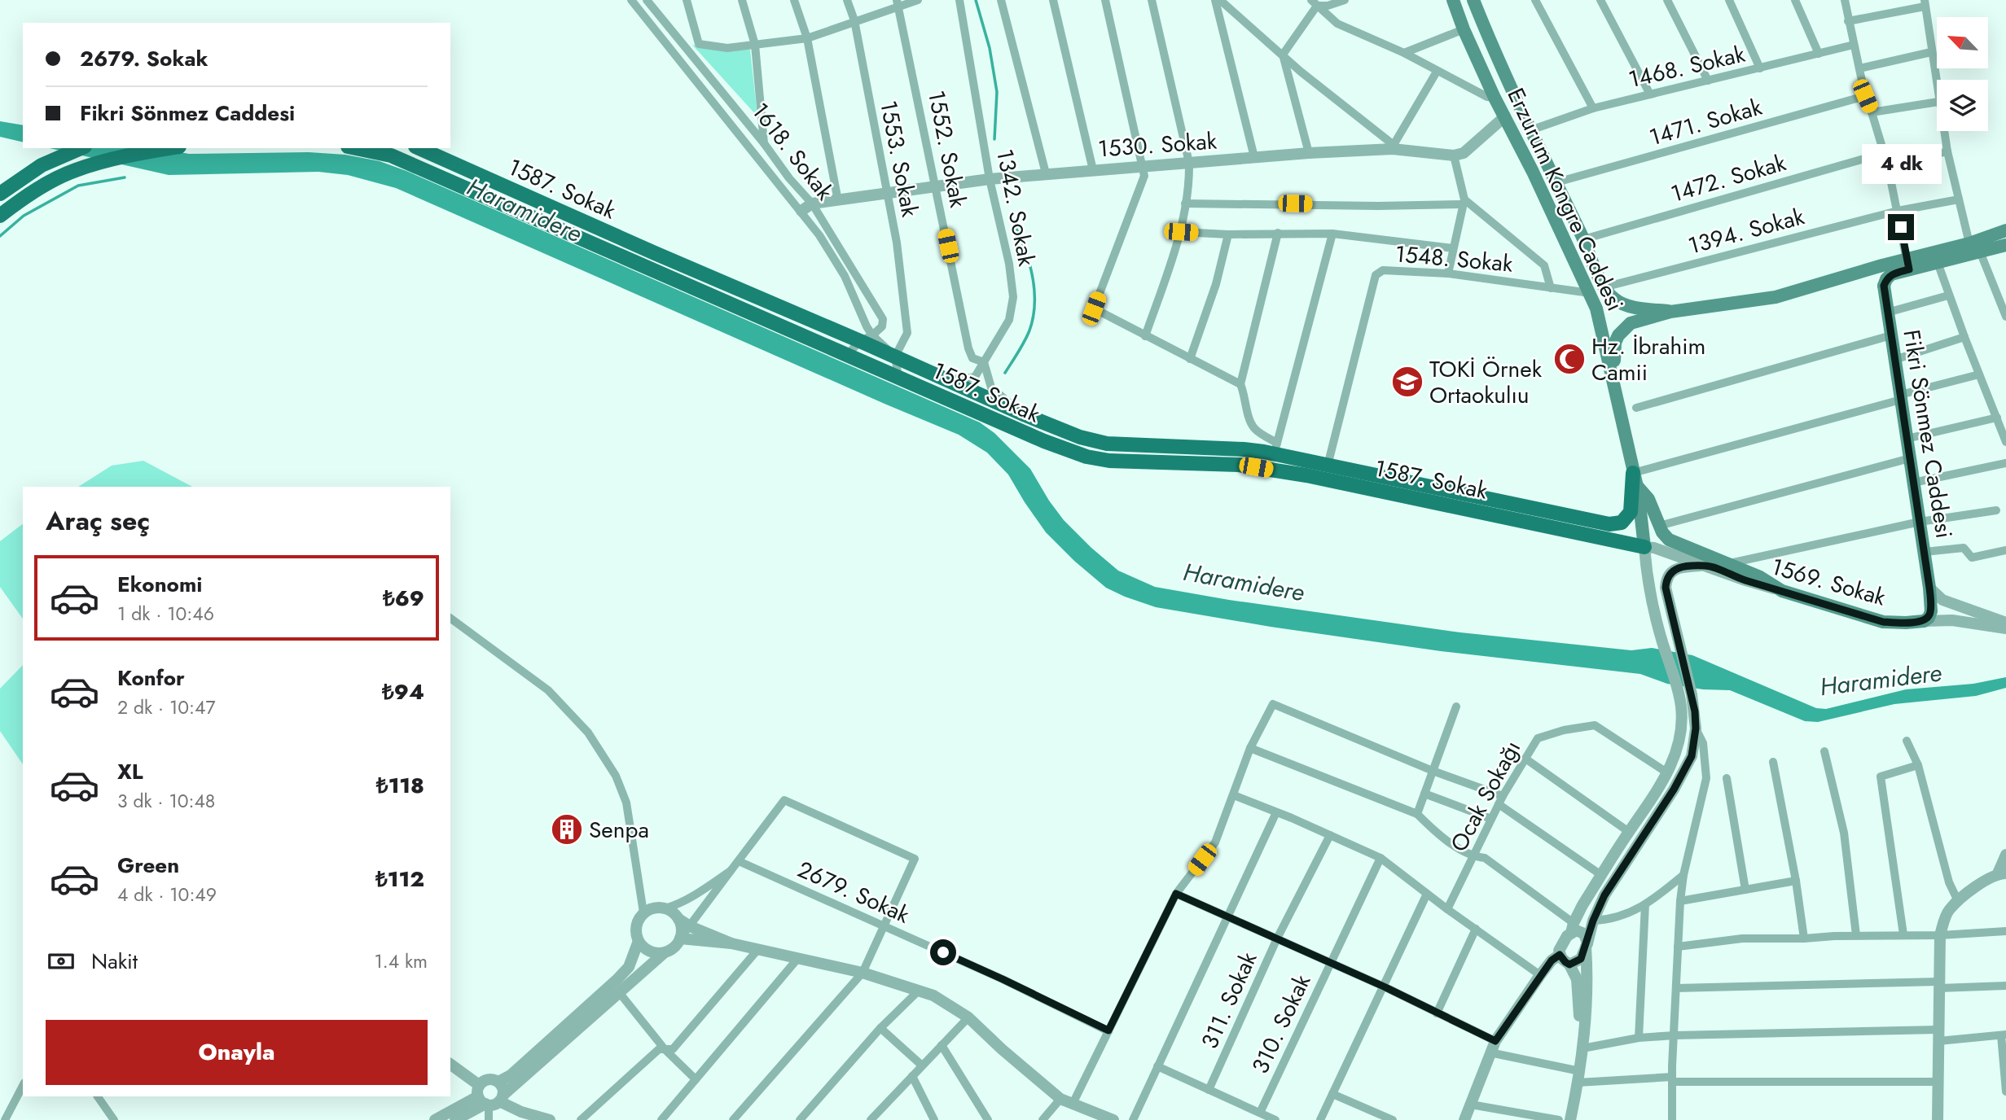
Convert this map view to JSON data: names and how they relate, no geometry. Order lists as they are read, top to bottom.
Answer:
{
  "streets": {
    "main road": [
      "1587. Sokak",
      "Erzurum Kongre Caddesi",
      "Fikri Sönmez Caddesi",
      "1569. Sokak"
    ],
    "street": [
      "1468. Sokak",
      "1471. Sokak",
      "1530. Sokak",
      "1552. Sokak",
      "1618. Sokak",
      "1553. Sokak",
      "1472. Sokak",
      "1342. Sokak",
      "1394. Sokak",
      "1548. Sokak",
      "Ocak Sokağı",
      "2679. Sokak",
      "311. Sokak",
      "310. Sokak"
    ]
  },
  "crossings": [
    ["1468. Sokak", "Erzurum Kongre Caddesi"],
    ["1471. Sokak", "Erzurum Kongre Caddesi"],
    ["1530. Sokak", "1552. Sokak"],
    ["1530. Sokak", "1618. Sokak"],
    ["1530. Sokak", "1553. Sokak"],
    ["1530. Sokak", "1342. Sokak"],
    ["1552. Sokak", "1587. Sokak"],
    ["1552. Sokak", "1342. Sokak"],
    ["1618. Sokak", "1587. Sokak"],
    ["1553. Sokak", "1587. Sokak"],
    ["1472. Sokak", "Erzurum Kongre Caddesi"],
    ["1587. Sokak", "Erzurum Kongre Caddesi"],
    ["1587. Sokak", "1342. Sokak"],
    ["1587. Sokak", "1548. Sokak"],
    ["1587. Sokak", "1569. Sokak"],
    ["Erzurum Kongre Caddesi", "1394. Sokak"],
    ["Erzurum Kongre Caddesi", "1548. Sokak"],
    ["Erzurum Kongre Caddesi", "1569. Sokak"],
    ["Erzurum Kongre Caddesi", "Ocak Sokağı"],
    ["Fikri Sönmez Caddesi", "1569. Sokak"]
  ],
  "water": ["Haramidere"],
  "places": {
    "mosque": ["Hz. İbrahim Camii"],
    "school or university": ["TOKİ Örnek Ortaokulıu"],
    "building": ["Senpa"]
  },
  "north": "top left",
  "page": {
    "banner": ["2679. Sokak", "Fikri Sönmez Caddesi"],
    "bubble": "4 dk",
    "heading": "Araç seç",
    "list": [
      {
        "name": "Ekonomi",
        "note": "1 dk · 10:46",
        "value": "₺69"
      },
      {
        "name": "Konfor",
        "note": "2 dk · 10:47",
        "value": "₺94"
      },
      {
        "name": "XL",
        "note": "3 dk · 10:48",
        "value": "₺118"
      },
      {
        "name": "Green",
        "note": "4 dk · 10:49",
        "value": "₺112"
      }
    ],
    "pay": ["Nakit", "1.4 km"],
    "buttons": "Onayla"
  }
}
